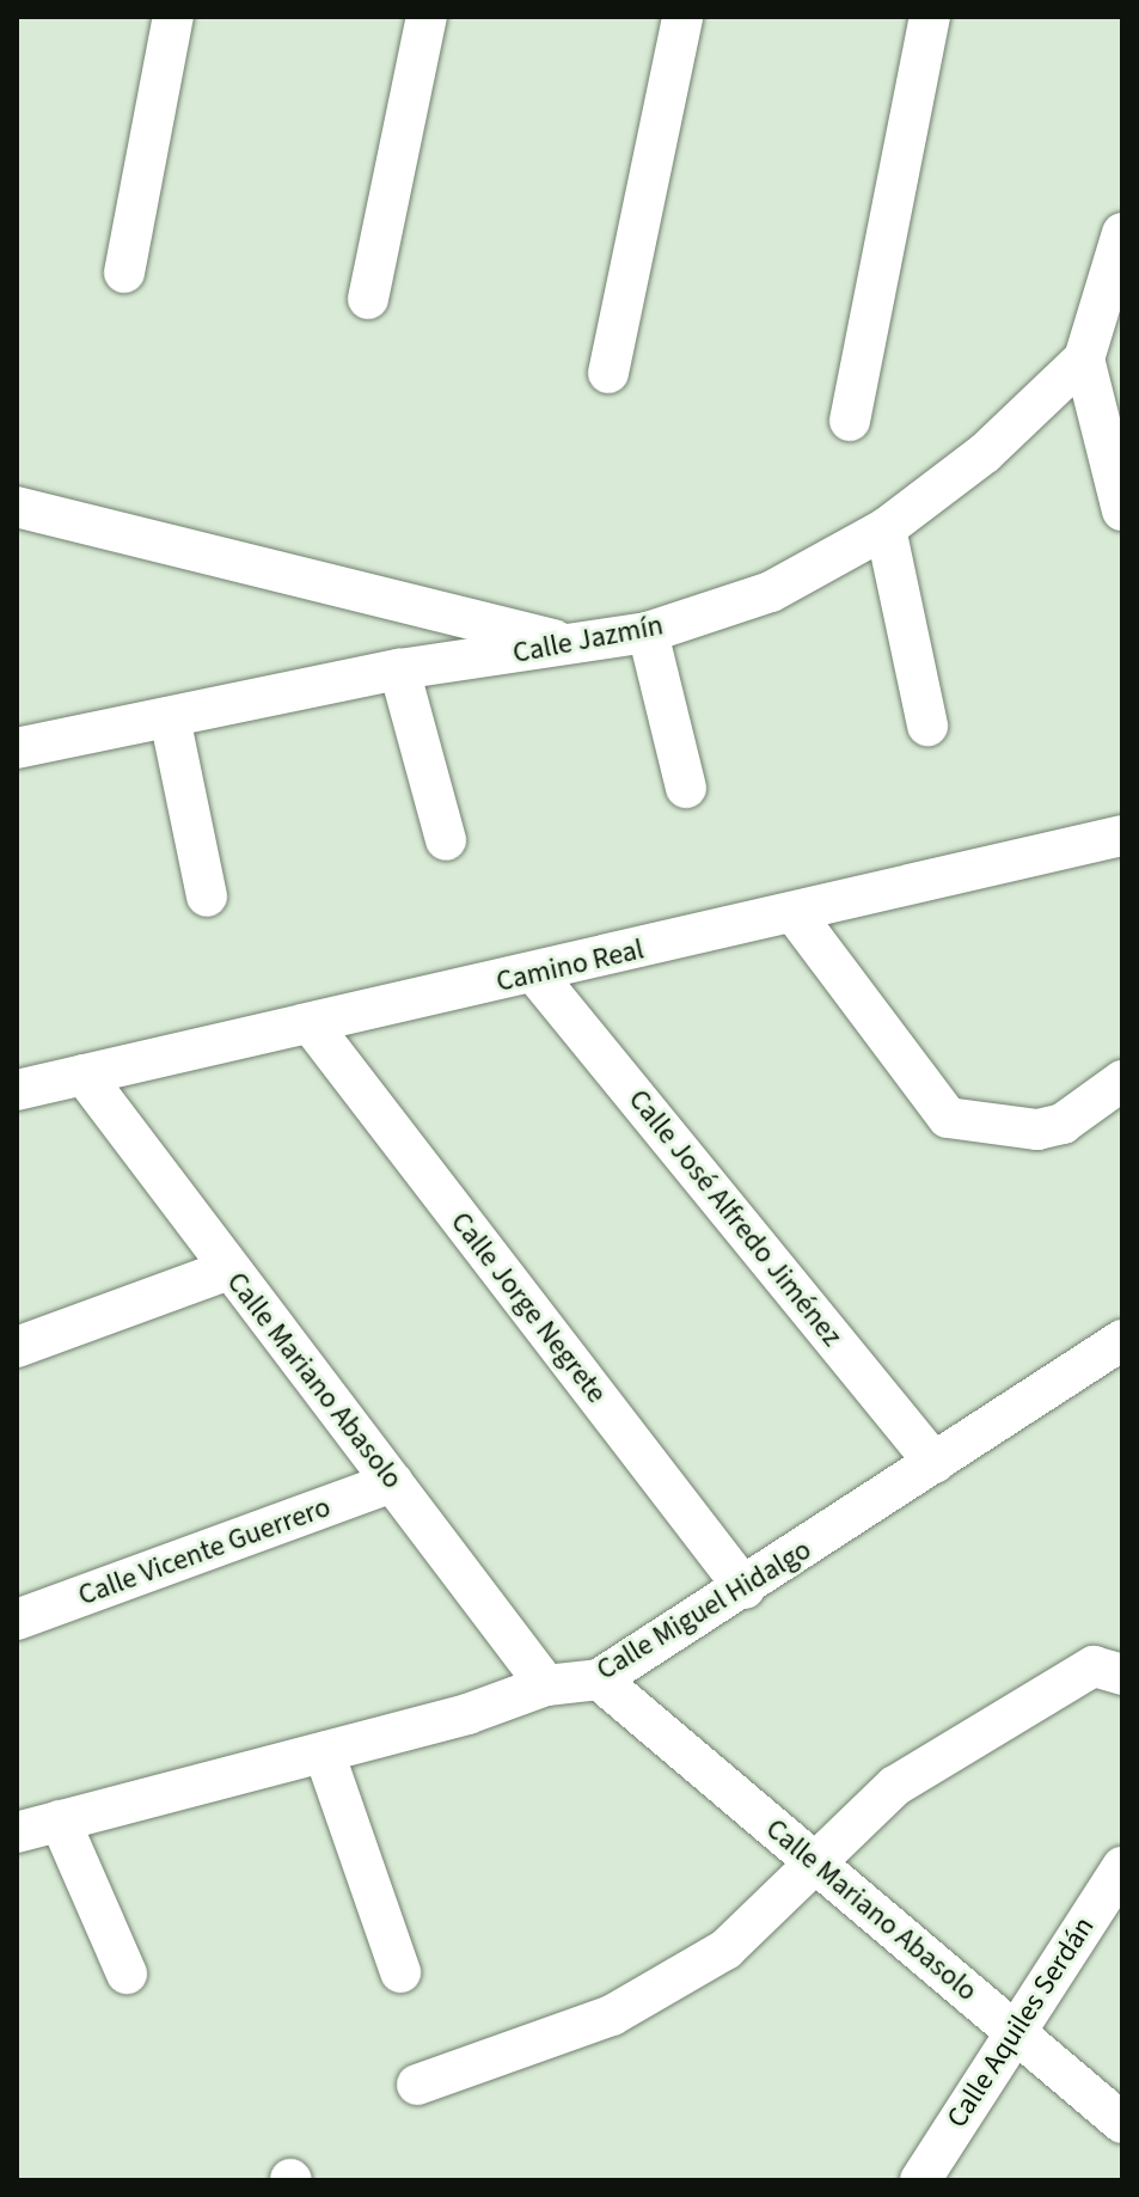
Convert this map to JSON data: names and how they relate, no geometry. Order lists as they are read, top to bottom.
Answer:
{
  "streets": {
    "street": [
      "Calle Jazmín",
      "Camino Real",
      "Calle José Alfredo Jiménez",
      "Calle Jorge Negrete",
      "Calle Mariano Abasolo",
      "Calle Vicente Guerrero",
      "Calle Miguel Hidalgo",
      "Calle Aquiles Serdán"
    ]
  },
  "crossings": [
    ["Camino Real", "Calle José Alfredo Jiménez"],
    ["Camino Real", "Calle Jorge Negrete"],
    ["Camino Real", "Calle Mariano Abasolo"],
    ["Calle José Alfredo Jiménez", "Calle Miguel Hidalgo"],
    ["Calle Jorge Negrete", "Calle Miguel Hidalgo"],
    ["Calle Mariano Abasolo", "Calle Vicente Guerrero"],
    ["Calle Mariano Abasolo", "Calle Miguel Hidalgo"],
    ["Calle Mariano Abasolo", "Calle Aquiles Serdán"]
  ]
}
